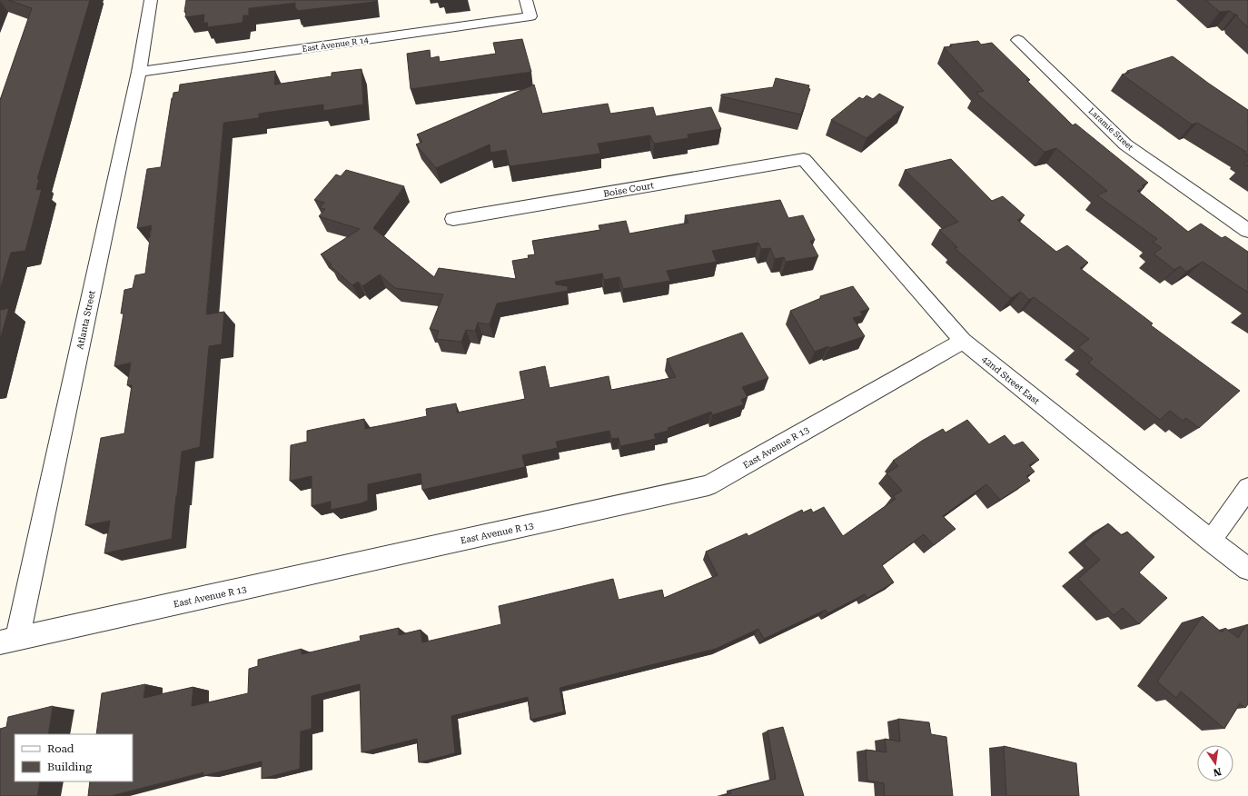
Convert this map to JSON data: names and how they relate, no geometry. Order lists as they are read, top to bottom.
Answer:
{
  "streets": {
    "street": [
      "East Avenue R 14",
      "Laramie Street",
      "Boise Court",
      "Atlanta Street",
      "42nd Street East",
      "East Avenue R 13"
    ]
  },
  "crossings": [
    ["East Avenue R 14", "Atlanta Street"],
    ["Boise Court", "42nd Street East"],
    ["Atlanta Street", "East Avenue R 13"],
    ["42nd Street East", "East Avenue R 13"]
  ],
  "legend": ["Road", "Building"],
  "north": "bottom"
}
